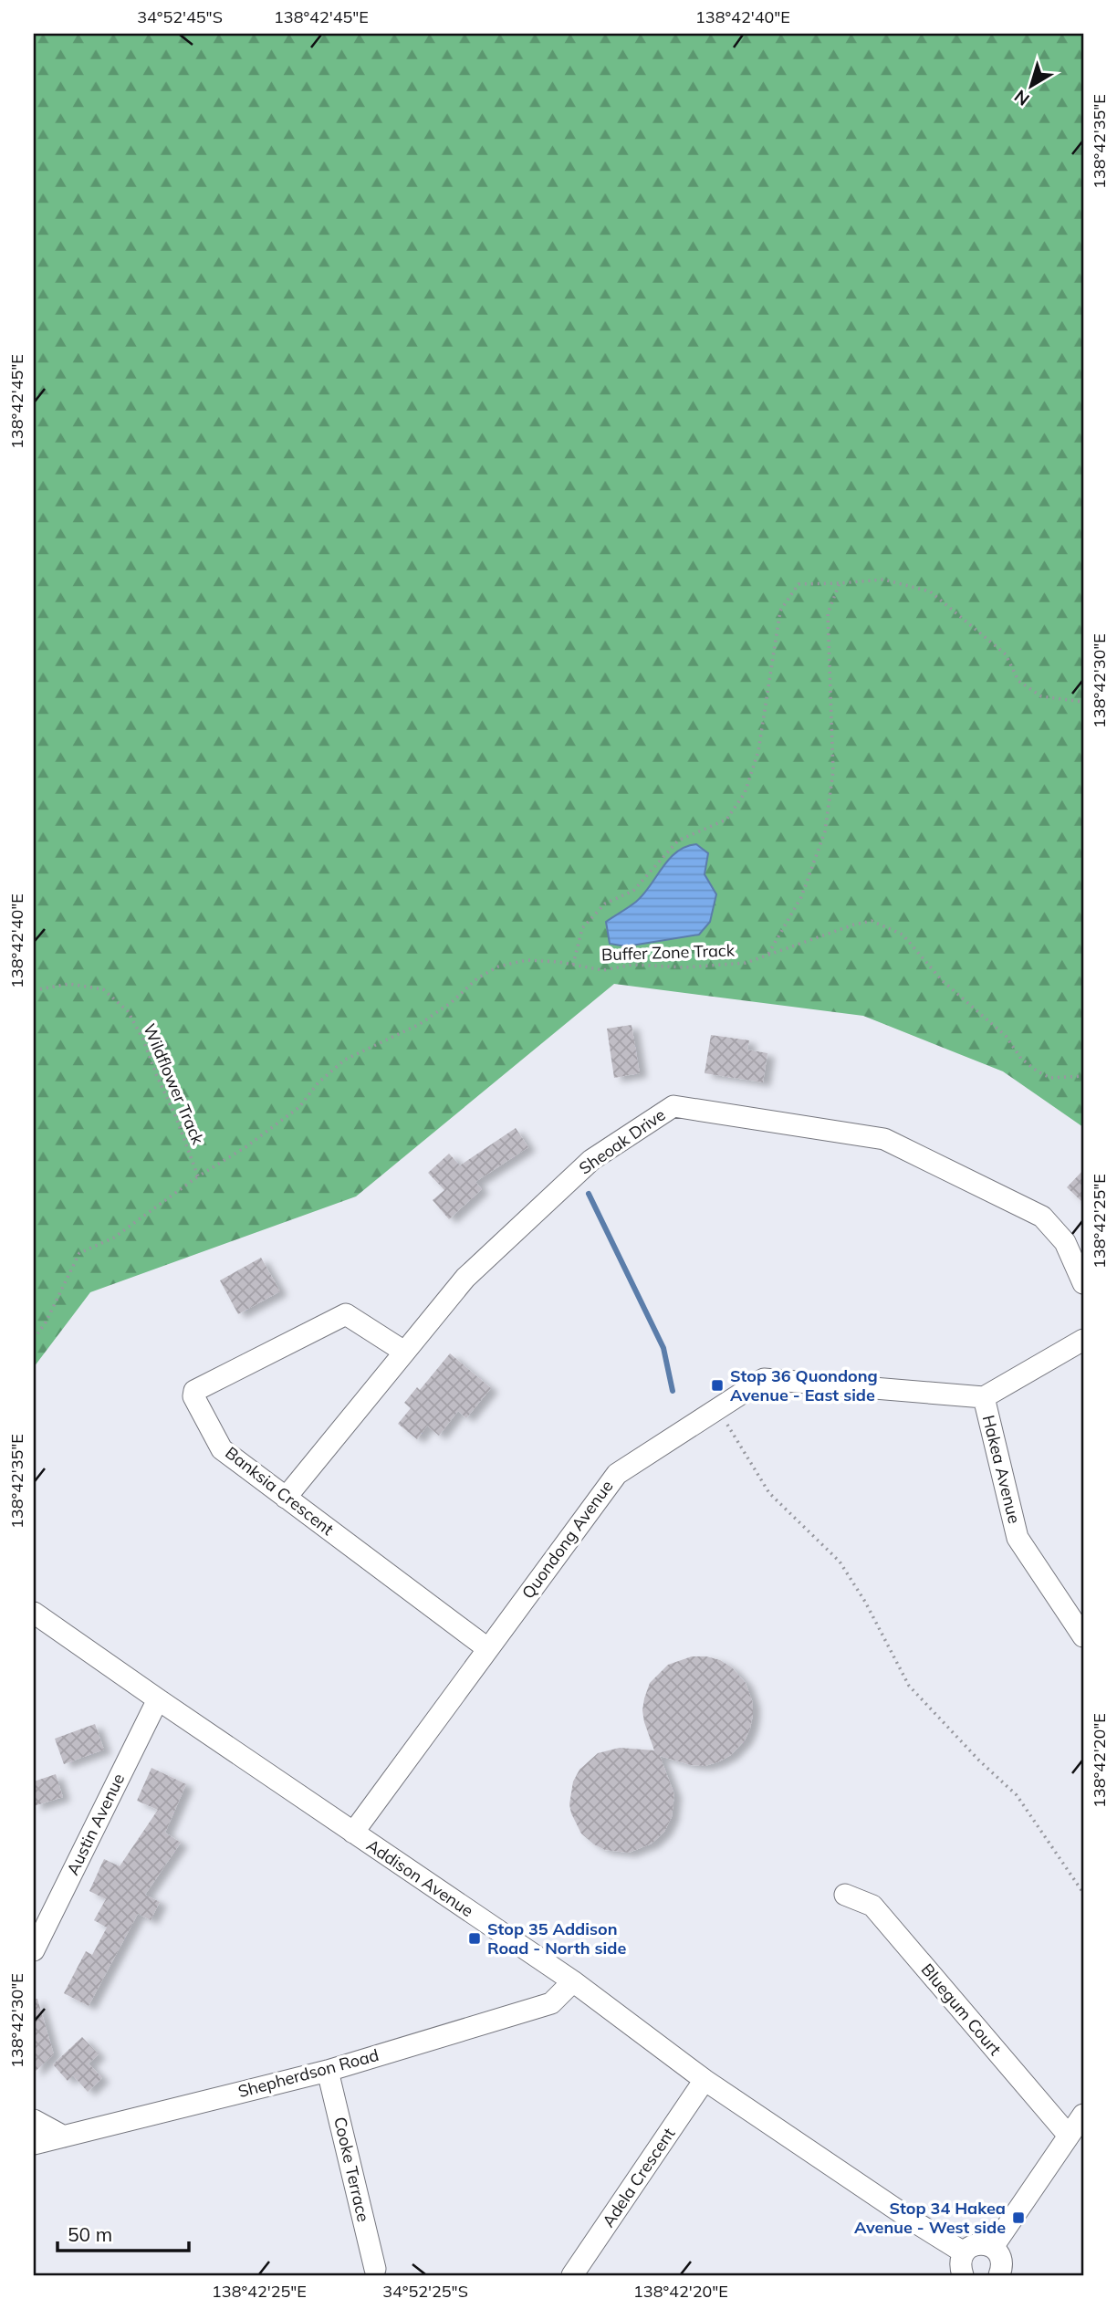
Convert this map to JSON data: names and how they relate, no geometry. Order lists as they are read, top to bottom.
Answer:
{
  "streets": {
    "street": [
      "Sheoak Drive",
      "Hakea Avenue",
      "Banksia Crescent",
      "Quondong Avenue",
      "Austin Avenue",
      "Addison Avenue",
      "Bluegum Court",
      "Shepherdson Road",
      "Cooke Terrace",
      "Adela Crescent"
    ],
    "path": ["Buffer Zone Track", "Wildflower Track"]
  },
  "crossings": [
    ["Buffer Zone Track", "Wildflower Track"],
    ["Sheoak Drive", "Banksia Crescent"],
    ["Hakea Avenue", "Quondong Avenue"],
    ["Banksia Crescent", "Quondong Avenue"],
    ["Quondong Avenue", "Addison Avenue"],
    ["Austin Avenue", "Addison Avenue"],
    ["Addison Avenue", "Shepherdson Road"],
    ["Addison Avenue", "Adela Crescent"],
    ["Shepherdson Road", "Cooke Terrace"]
  ],
  "places": {
    "transit": ["Stop 36 Quondong Avenue - East side", "Stop 35 Addison Road - North side", "Stop 34 Hakea Avenue - West side"]
  },
  "scale_bar": "50 m",
  "north": "bottom left",
  "coordinates": [
    "34°52'45\"S",
    "138°42'45\"E",
    "138°42'40\"E",
    "138°42'35\"E",
    "138°42'30\"E",
    "138°42'25\"E",
    "138°42'20\"E",
    "34°52'25\"S"
  ]
}
